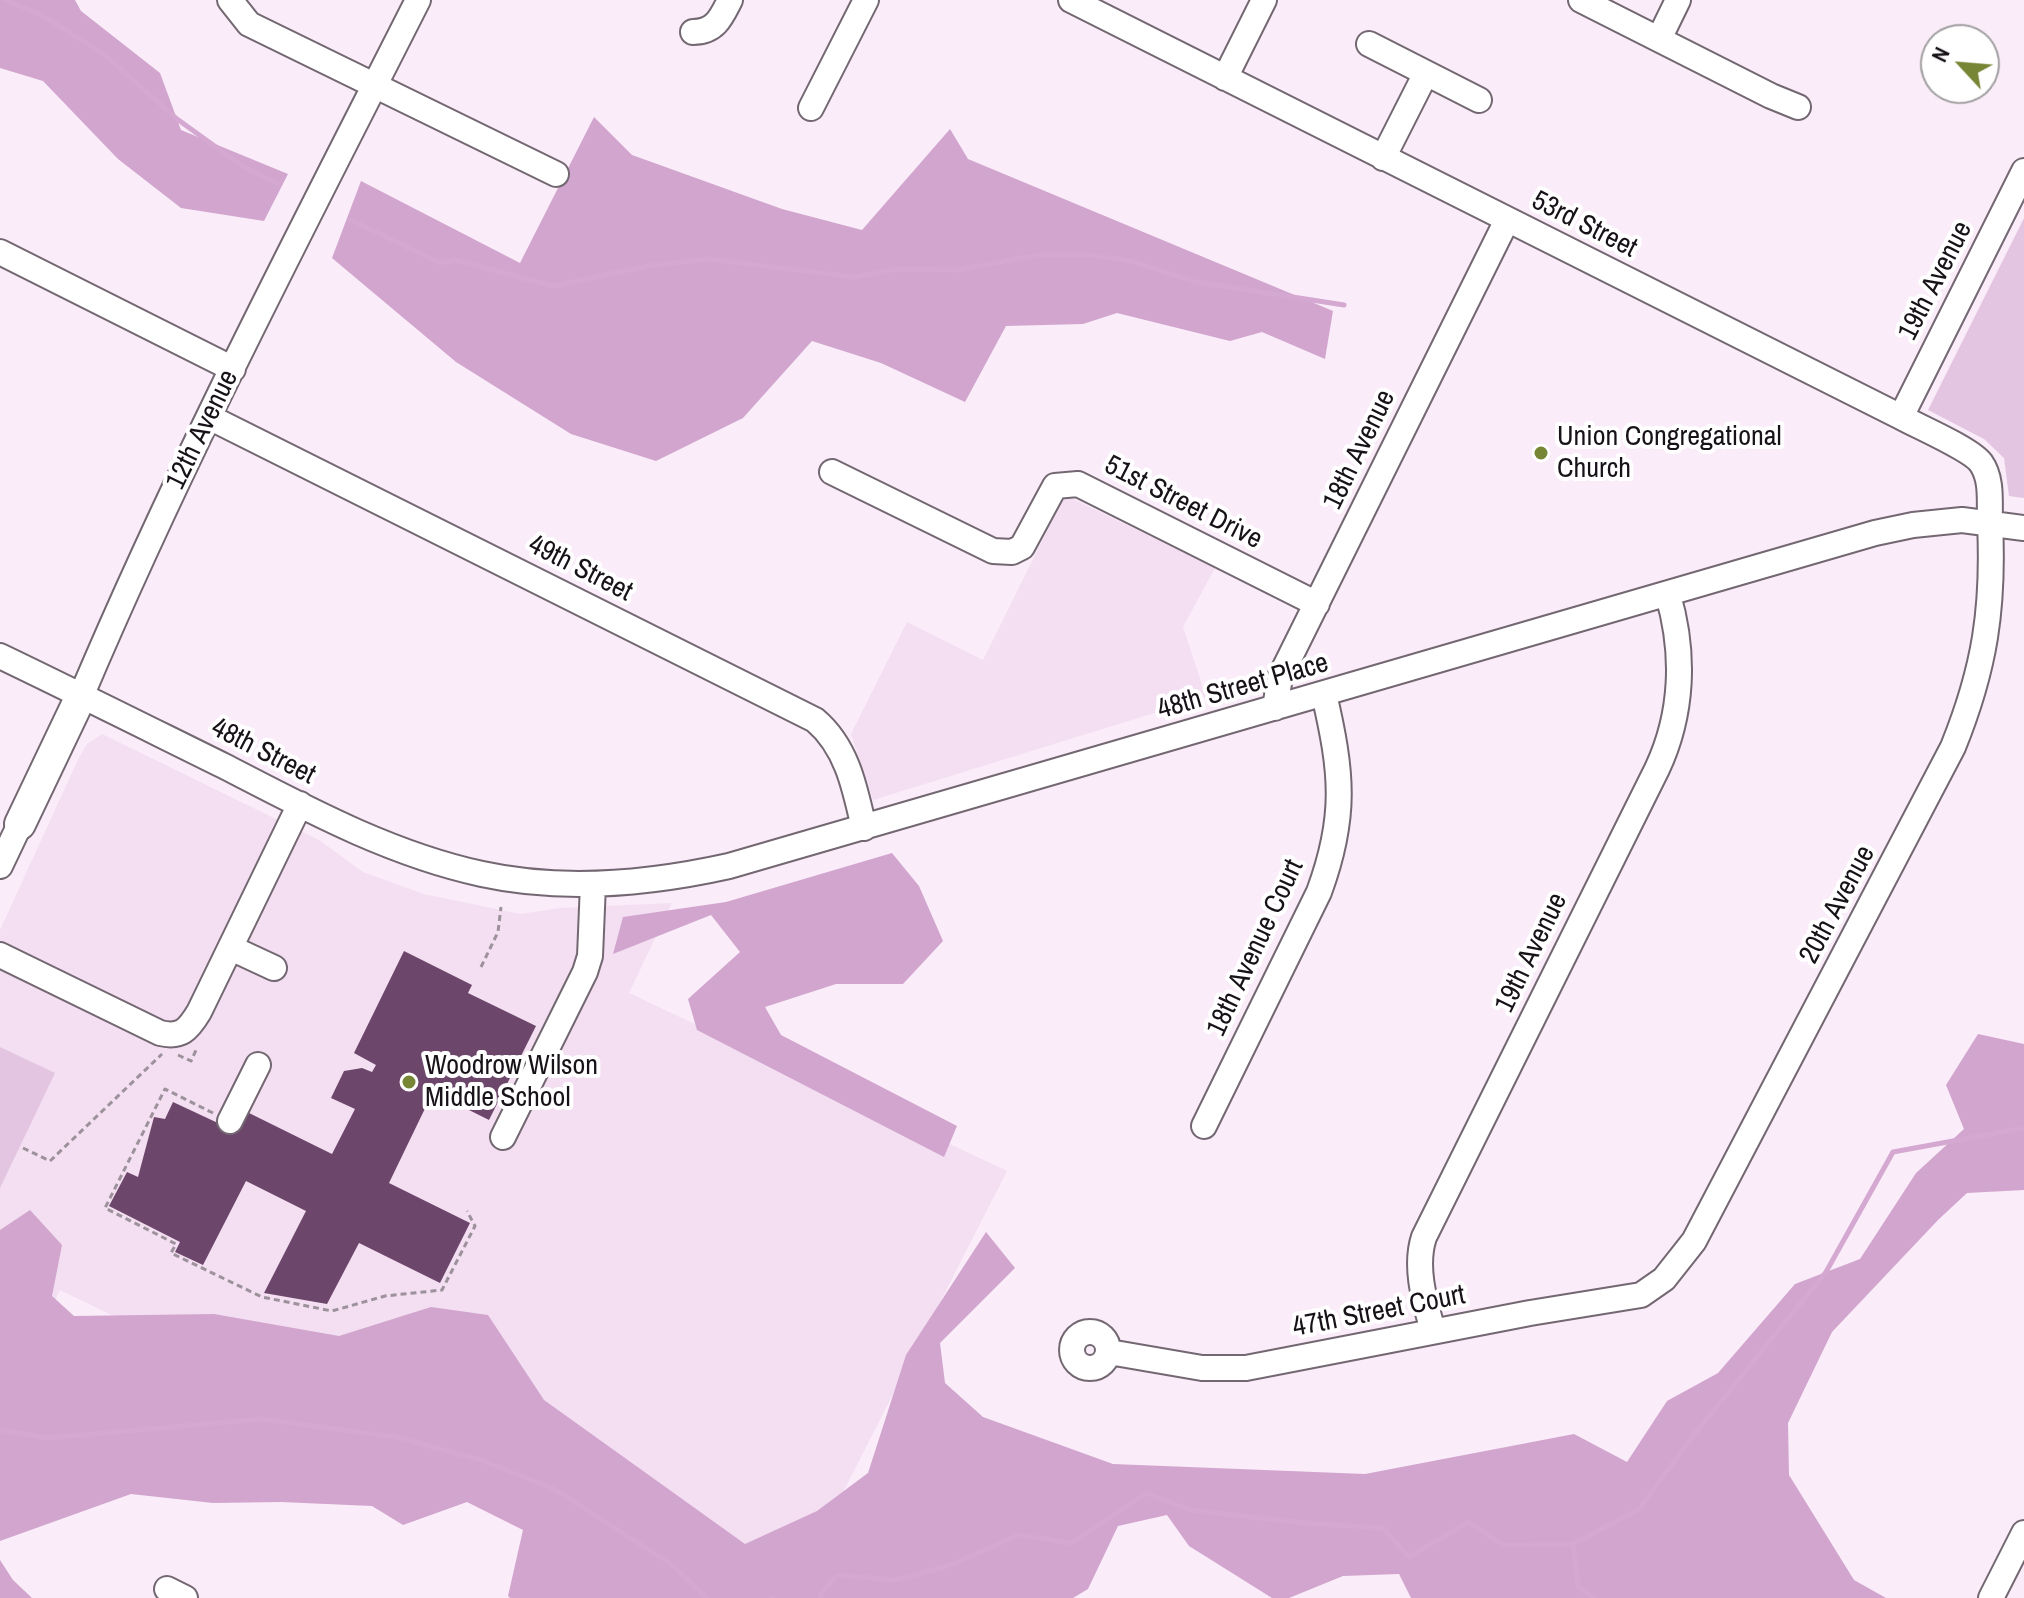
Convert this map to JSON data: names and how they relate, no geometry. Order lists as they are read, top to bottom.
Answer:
{
  "streets": {
    "main road": ["12th Avenue"],
    "street": [
      "53rd Street",
      "19th Avenue",
      "18th Avenue",
      "51st Street Drive",
      "49th Street",
      "48th Street Place",
      "48th Street",
      "20th Avenue",
      "18th Avenue Court",
      "47th Street Court"
    ]
  },
  "crossings": [
    ["53rd Street", "19th Avenue"],
    ["53rd Street", "18th Avenue"],
    ["53rd Street", "48th Street Place"],
    ["53rd Street", "20th Avenue"],
    ["19th Avenue", "48th Street Place"],
    ["19th Avenue", "47th Street Court"],
    ["12th Avenue", "49th Street"],
    ["12th Avenue", "48th Street"],
    ["18th Avenue", "51st Street Drive"],
    ["18th Avenue", "48th Street Place"],
    ["49th Street", "48th Street Place"],
    ["48th Street Place", "48th Street"],
    ["48th Street Place", "20th Avenue"],
    ["48th Street Place", "18th Avenue Court"],
    ["20th Avenue", "47th Street Court"]
  ],
  "places": ["Union Congregational Church", "Woodrow Wilson Middle School"],
  "north": "top left"
}
